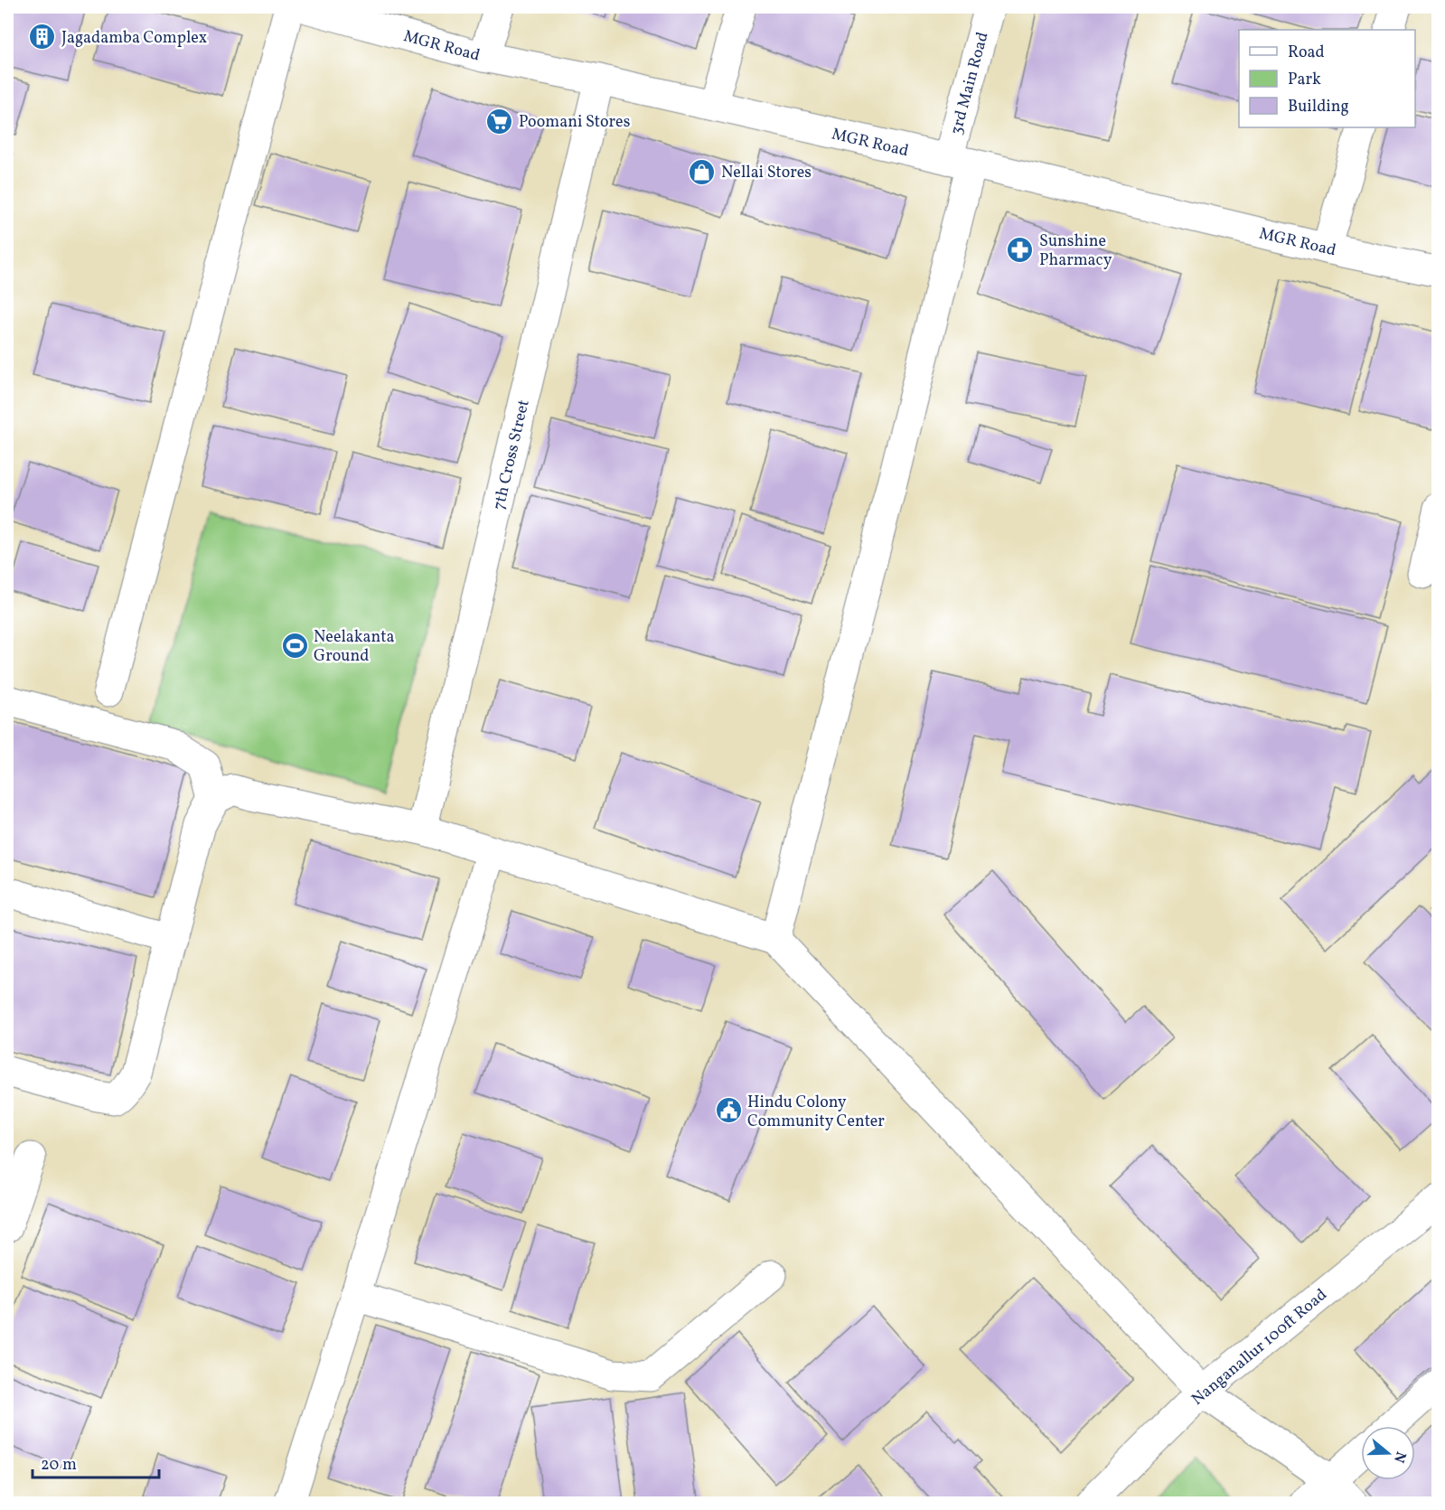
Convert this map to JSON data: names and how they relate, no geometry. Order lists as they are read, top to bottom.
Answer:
{
  "streets": {
    "street": [
      "MGR Road",
      "3rd Main Road",
      "7th Cross Street",
      "Nanganallur 100ft Road"
    ]
  },
  "crossings": [
    ["MGR Road", "3rd Main Road"],
    ["MGR Road", "7th Cross Street"]
  ],
  "places": {
    "building": ["Jagadamba Complex"],
    "supermarket": ["Poomani Stores"],
    "shop": ["Nellai Stores"],
    "pharmacy": ["Sunshine Pharmacy"],
    "sports": ["Neelakanta Ground"],
    "public building": ["Hindu Colony Community Center"]
  },
  "legend": ["Road", "Park", "Building"],
  "scale_bar": "20 m",
  "north": "right"
}
